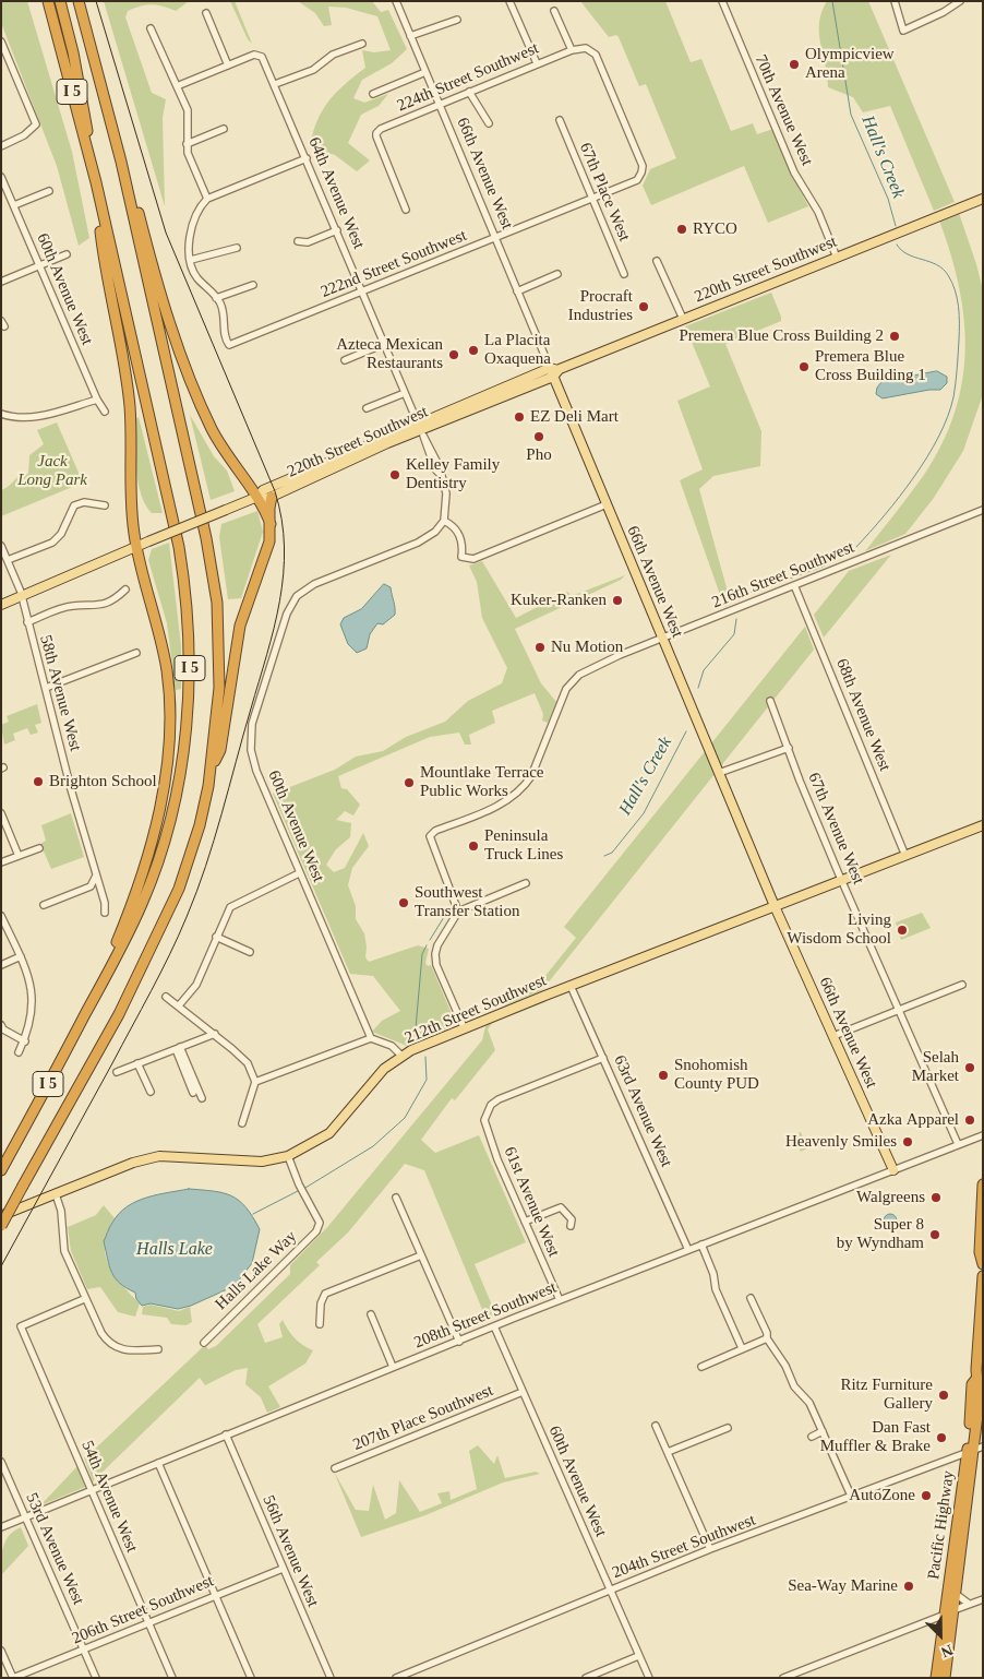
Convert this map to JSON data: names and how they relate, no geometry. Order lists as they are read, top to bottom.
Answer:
{
  "streets": {
    "highway": ["I 5", "Pacific Highway"],
    "main road": ["66th Avenue West", "220th Street Southwest", "212th Street Southwest"],
    "street": [
      "224th Street Southwest",
      "70th Avenue West",
      "67th Place West",
      "64th Avenue West",
      "222nd Street Southwest",
      "60th Avenue West",
      "216th Street Southwest",
      "58th Avenue West",
      "68th Avenue West",
      "67th Avenue West",
      "63rd Avenue West",
      "61st Avenue West",
      "Halls Lake Way",
      "208th Street Southwest",
      "207th Place Southwest",
      "54th Avenue West",
      "204th Street Southwest",
      "53rd Avenue West",
      "56th Avenue West",
      "206th Street Southwest"
    ]
  },
  "crossings": [
    ["224th Street Southwest", "66th Avenue West"],
    ["224th Street Southwest", "222nd Street Southwest"],
    ["70th Avenue West", "220th Street Southwest"],
    ["66th Avenue West", "222nd Street Southwest"],
    ["66th Avenue West", "220th Street Southwest"],
    ["66th Avenue West", "216th Street Southwest"],
    ["66th Avenue West", "212th Street Southwest"],
    ["66th Avenue West", "208th Street Southwest"],
    ["67th Place West", "222nd Street Southwest"],
    ["64th Avenue West", "222nd Street Southwest"],
    ["64th Avenue West", "220th Street Southwest"],
    ["64th Avenue West", "60th Avenue West"],
    ["220th Street Southwest", "58th Avenue West"],
    ["60th Avenue West", "208th Street Southwest"],
    ["60th Avenue West", "207th Place Southwest"],
    ["60th Avenue West", "204th Street Southwest"],
    ["216th Street Southwest", "68th Avenue West"],
    ["68th Avenue West", "212th Street Southwest"],
    ["67th Avenue West", "212th Street Southwest"],
    ["67th Avenue West", "208th Street Southwest"],
    ["212th Street Southwest", "63rd Avenue West"],
    ["212th Street Southwest", "Halls Lake Way"],
    ["63rd Avenue West", "61st Avenue West"],
    ["63rd Avenue West", "208th Street Southwest"],
    ["61st Avenue West", "208th Street Southwest"],
    ["208th Street Southwest", "54th Avenue West"],
    ["208th Street Southwest", "53rd Avenue West"],
    ["208th Street Southwest", "56th Avenue West"],
    ["54th Avenue West", "206th Street Southwest"],
    ["Pacific Highway", "204th Street Southwest"],
    ["53rd Avenue West", "206th Street Southwest"],
    ["56th Avenue West", "206th Street Southwest"]
  ],
  "water": ["Hall's Creek", "Halls Lake"],
  "parks": ["Jack Long Park"],
  "places": [
    "Olympicview Arena",
    "RYCO",
    "Procraft Industries",
    "Premera Blue Cross Building 2",
    "La Placita Oxaquena",
    "Azteca Mexican Restaurants",
    "Premera Blue Cross Building 1",
    "EZ Deli Mart",
    "Pho",
    "Kelley Family Dentistry",
    "Kuker-Ranken",
    "Nu Motion",
    "Brighton School",
    "Mountlake Terrace Public Works",
    "Peninsula Truck Lines",
    "Southwest Transfer Station",
    "Living Wisdom School",
    "Selah Market",
    "Snohomish County PUD",
    "Azka Apparel",
    "Heavenly Smiles",
    "Walgreens",
    "Super 8 by Wyndham",
    "Ritz Furniture Gallery",
    "Dan Fast Muffler & Brake",
    "AutoZone",
    "Sea-Way Marine"
  ],
  "north": "bottom right"
}
